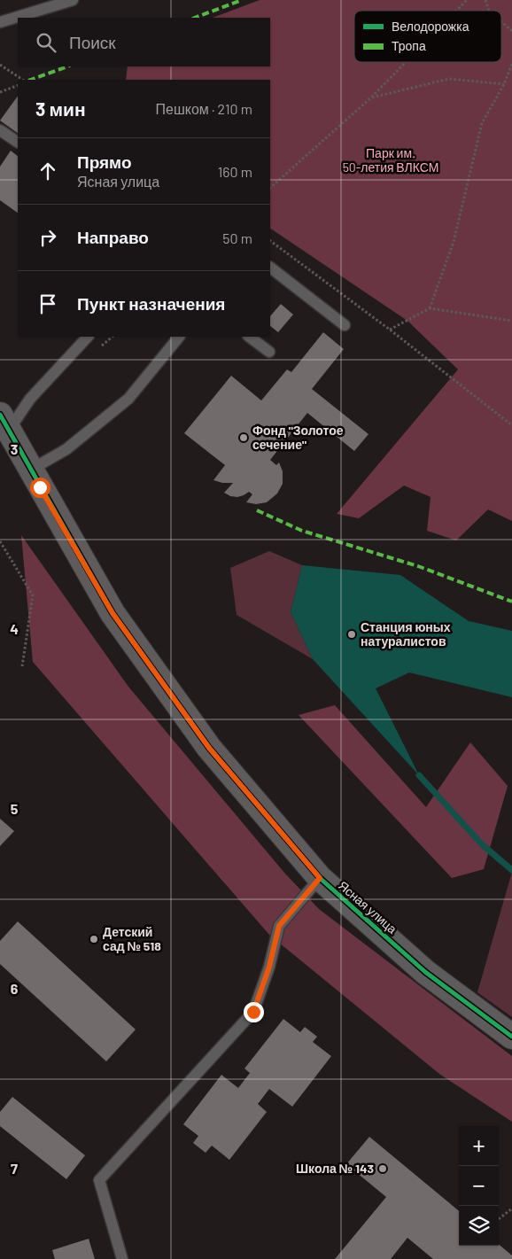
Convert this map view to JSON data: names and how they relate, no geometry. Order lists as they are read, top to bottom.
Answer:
{
  "streets": {
    "street": ["Ясная улица"]
  },
  "parks": ["Парк им. 50-летия ВЛКСМ"],
  "places": [
    "Фонд \"Золотое сечение\"",
    "Станция юных натуралистов",
    "Детский сад № 518",
    "Школа № 143"
  ],
  "legend": ["Велодорожка", "Тропа"],
  "page": {
    "search": "Поиск",
    "heading": ["3 мин", "Пешком · 210 m"],
    "list": [
      ["Прямо", "Ясная улица", "160 m"],
      ["Направо", "50 m"],
      "Пункт назначения"
    ],
    "map_buttons": ["+", "−"]
  },
  "grid": {
    "rows": [
      "3",
      "4",
      "5",
      "6",
      "7"
    ]
  }
}
